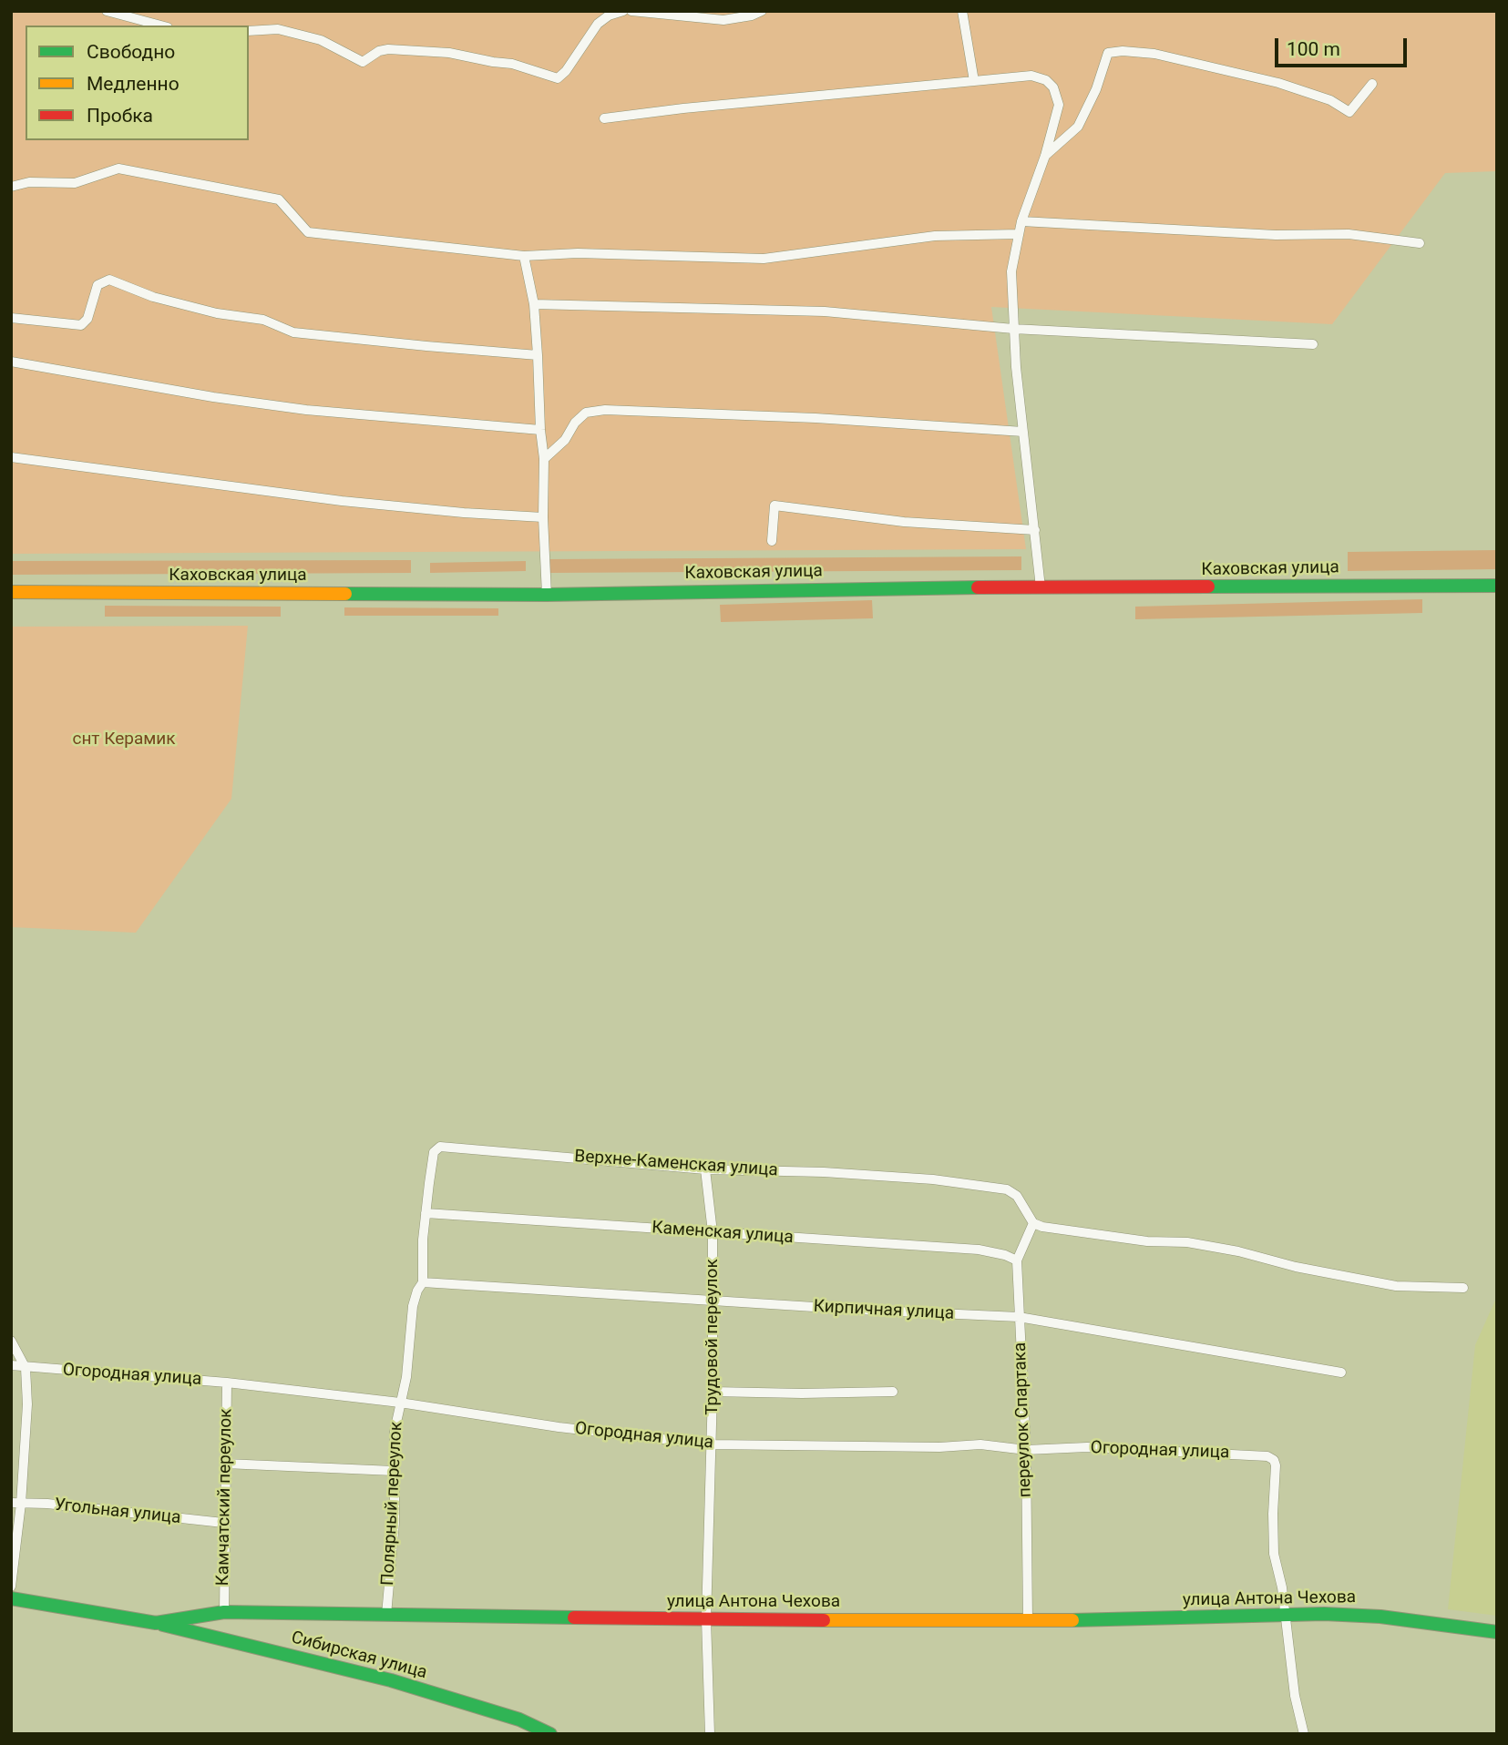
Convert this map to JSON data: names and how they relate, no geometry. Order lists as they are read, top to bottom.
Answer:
{
  "streets": {
    "street": [
      "Каховская улица",
      "Верхне-Каменская улица",
      "Каменская улица",
      "Кирпичная улица",
      "Трудовой переулок",
      "Огородная улица",
      "переулок Спартака",
      "Камчатский переулок",
      "Полярный переулок",
      "Угольная улица",
      "улица Антона Чехова",
      "Сибирская улица"
    ]
  },
  "crossings": [
    ["Верхне-Каменская улица", "Каменская улица"],
    ["Верхне-Каменская улица", "Кирпичная улица"],
    ["Верхне-Каменская улица", "Трудовой переулок"],
    ["Верхне-Каменская улица", "переулок Спартака"],
    ["Верхне-Каменская улица", "Полярный переулок"],
    ["Каменская улица", "Трудовой переулок"],
    ["Каменская улица", "переулок Спартака"],
    ["Кирпичная улица", "Трудовой переулок"],
    ["Кирпичная улица", "переулок Спартака"],
    ["Кирпичная улица", "Полярный переулок"],
    ["Трудовой переулок", "Огородная улица"],
    ["Трудовой переулок", "улица Антона Чехова"],
    ["Огородная улица", "переулок Спартака"],
    ["Огородная улица", "Камчатский переулок"],
    ["Огородная улица", "Полярный переулок"],
    ["Огородная улица", "улица Антона Чехова"],
    ["переулок Спартака", "улица Антона Чехова"],
    ["Камчатский переулок", "Угольная улица"],
    ["Камчатский переулок", "улица Антона Чехова"],
    ["Полярный переулок", "улица Антона Чехова"],
    ["улица Антона Чехова", "Сибирская улица"]
  ],
  "parks": ["снт Керамик"],
  "legend": ["Свободно", "Медленно", "Пробка"],
  "scale_bar": "100 m"
}
